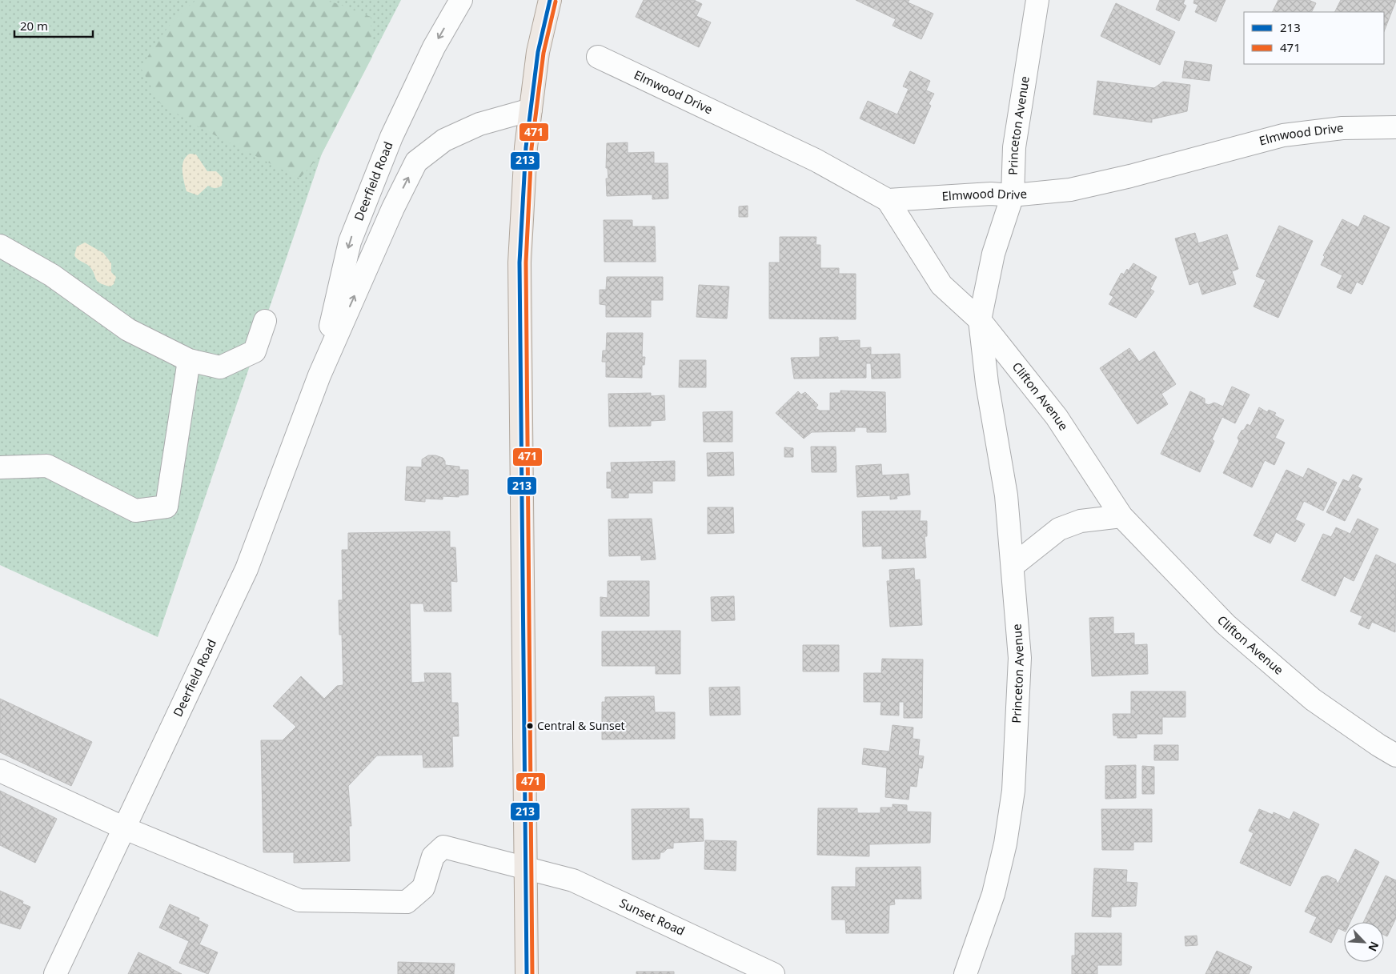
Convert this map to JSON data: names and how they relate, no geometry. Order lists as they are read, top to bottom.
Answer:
{
  "streets": {
    "street": [
      "Elmwood Drive",
      "Princeton Avenue",
      "Deerfield Road",
      "Clifton Avenue",
      "Sunset Road"
    ]
  },
  "crossings": [
    ["Elmwood Drive", "Princeton Avenue"],
    ["Princeton Avenue", "Clifton Avenue"],
    ["Deerfield Road", "Sunset Road"]
  ],
  "places": ["Central & Sunset"],
  "lines": ["transit line 213", "transit line 471"],
  "legend": ["213", "471"],
  "scale_bar": "20 m",
  "north": "bottom right"
}
